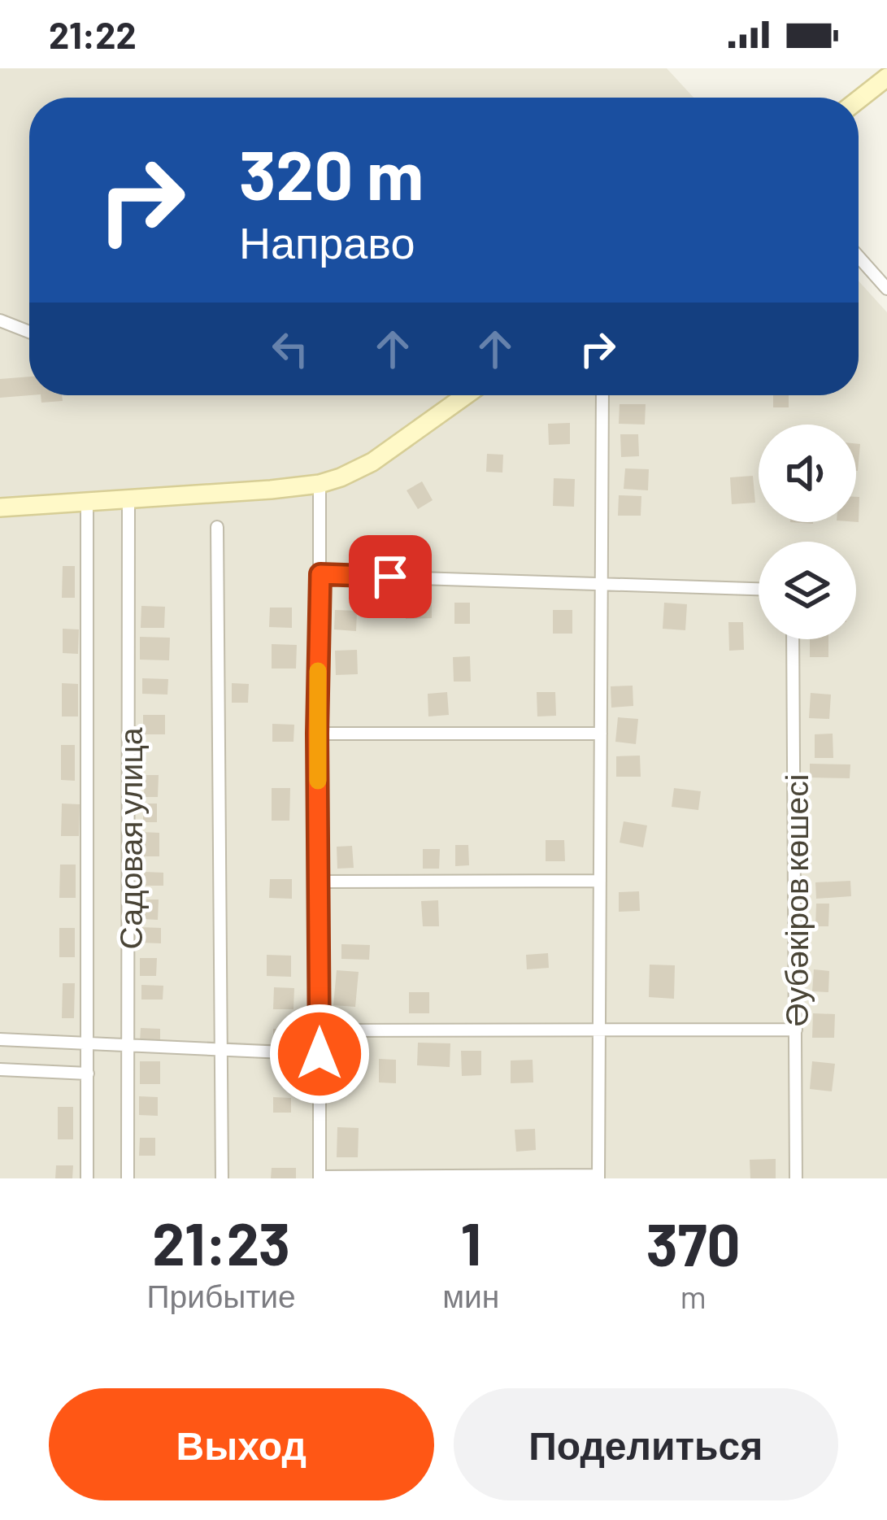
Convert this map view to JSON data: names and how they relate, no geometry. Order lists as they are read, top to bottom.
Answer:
{
  "streets": {
    "street": ["Садовая улица", "Әубәкіров көшесі"]
  },
  "page": {
    "status": "21:22",
    "turn": ["320 m", "Направо"],
    "eta": [
      "21:23",
      "Прибытие",
      "1",
      "мин",
      "370",
      "m"
    ],
    "buttons": ["Выход", "Поделиться"]
  }
}
